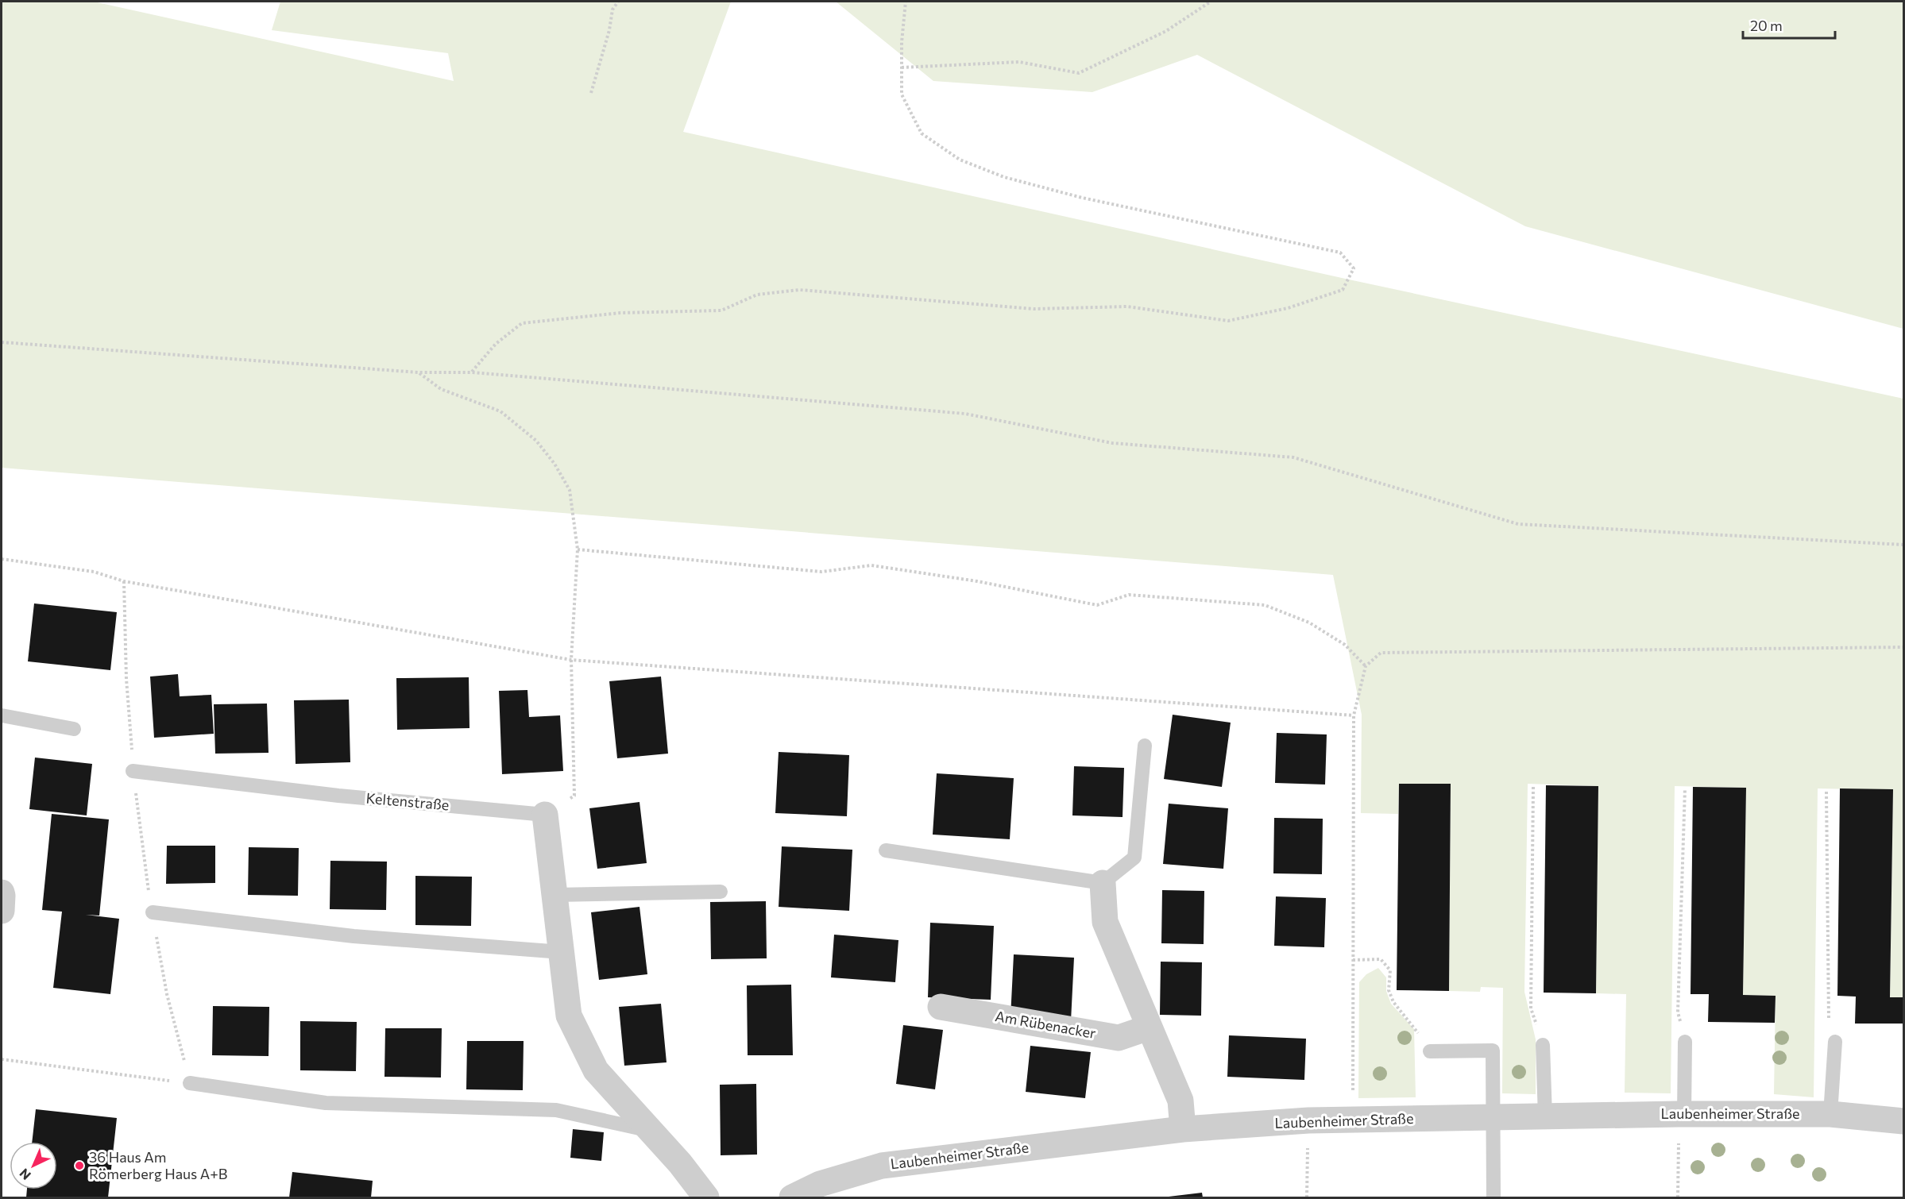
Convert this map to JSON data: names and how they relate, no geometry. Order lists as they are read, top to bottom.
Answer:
{
  "streets": {
    "street": ["Am Rübenacker", "Laubenheimer Straße"],
    "lane": ["Keltenstraße"]
  },
  "places": ["36 Haus Am Römerberg Haus A+B"],
  "scale_bar": "20 m",
  "north": "bottom left"
}
